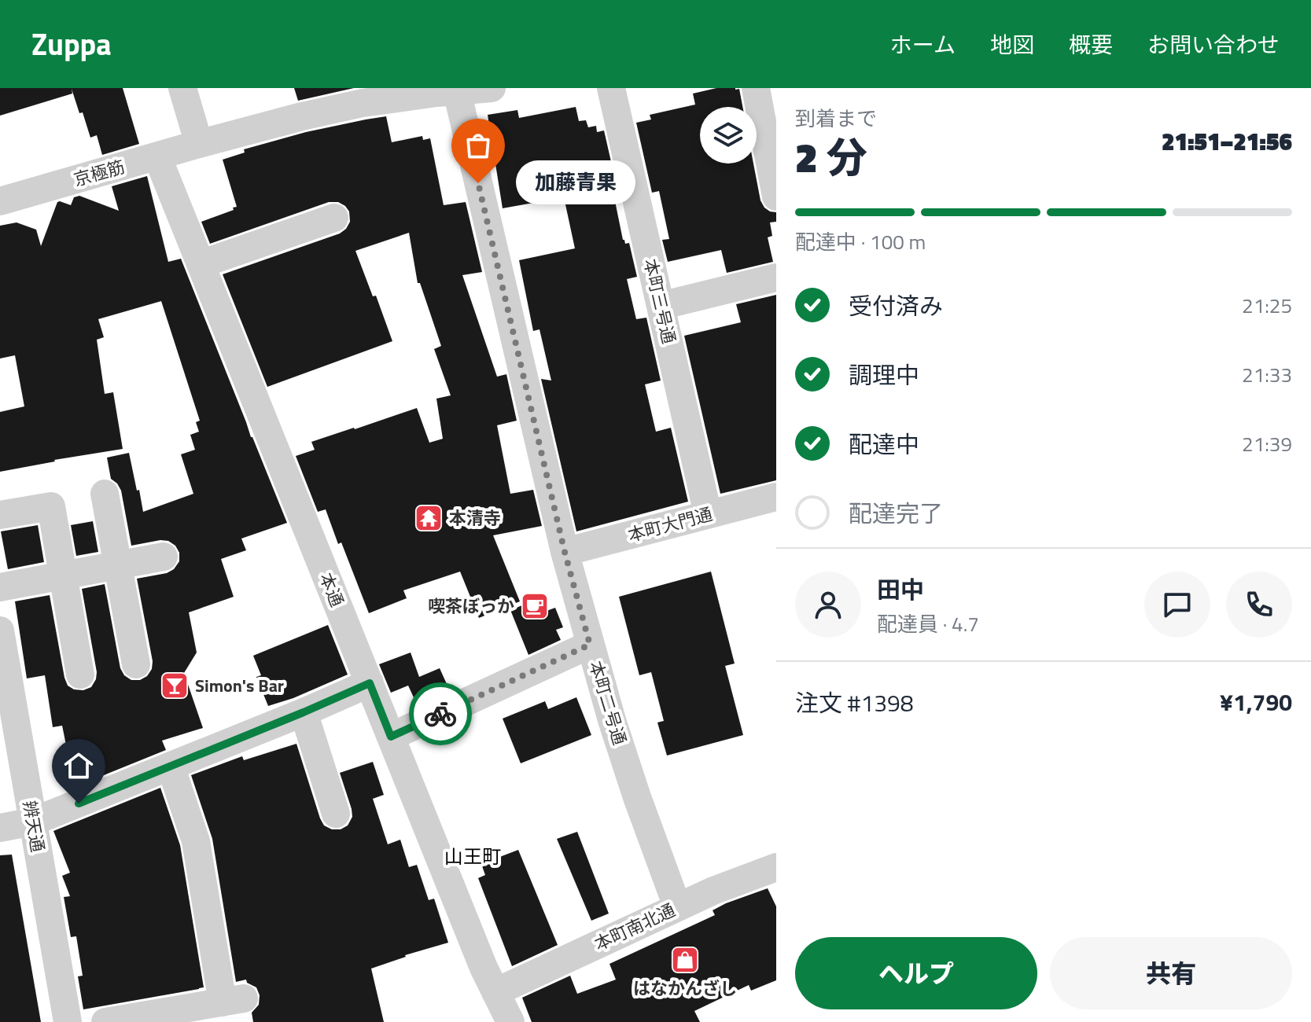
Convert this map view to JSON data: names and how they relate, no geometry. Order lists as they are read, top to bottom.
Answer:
{
  "streets": {
    "street": [
      "京極筋",
      "本町三号通",
      "本町大門通",
      "本通",
      "本町二号通",
      "辨天通",
      "本町南北通"
    ]
  },
  "crossings": [
    ["京極筋", "本通"],
    ["京極筋", "本町二号通"],
    ["本町三号通", "本町大門通"],
    ["本町大門通", "本町二号通"],
    ["本通", "本町南北通"],
    ["本町二号通", "本町南北通"]
  ],
  "districts": ["山王町"],
  "places": {
    "other": ["加藤青果"],
    "temple": ["本清寺"],
    "cafe": ["喫茶ぼっか"],
    "bar": ["Simon's Bar"],
    "shop": ["はなかんざし"]
  },
  "page": {
    "header": "Zuppa",
    "nav": [
      "ホーム",
      "地図",
      "概要",
      "お問い合わせ"
    ],
    "heading": ["2 分", "到着まで", "21:51–21:56"],
    "panel": [
      "田中",
      "配達員 · 4.7",
      "注文 #1398",
      "¥1,790"
    ],
    "bubble": "加藤青果",
    "bar": "配達中 · 100 m",
    "list": [
      ["受付済み", "21:25"],
      ["調理中", "21:33"],
      ["配達中", "21:39"],
      "配達完了"
    ],
    "buttons": ["ヘルプ", "共有"]
  }
}
